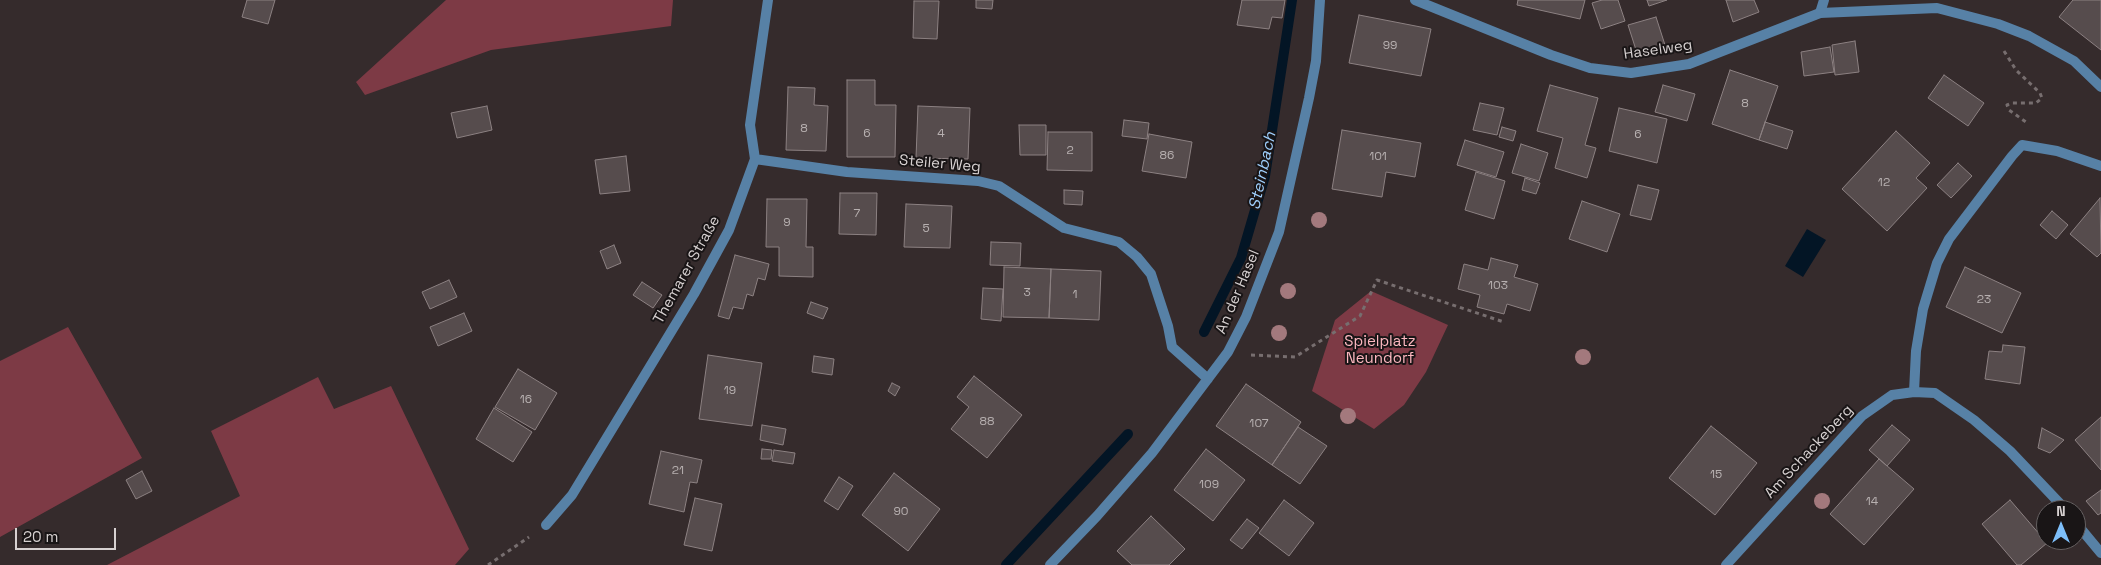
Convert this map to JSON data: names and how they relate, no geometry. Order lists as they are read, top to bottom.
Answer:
{
  "streets": {
    "street": [
      "Haselweg",
      "Steiler Weg",
      "Themarer Straße",
      "An der Hasel",
      "Am Schackeberg"
    ]
  },
  "crossings": [
    ["Steiler Weg", "Themarer Straße"],
    ["Steiler Weg", "An der Hasel"]
  ],
  "water": ["Steinbach"],
  "parks": ["Spielplatz Neundorf"],
  "house_numbers": [
    "99",
    "8",
    "8",
    "6",
    "4",
    "6",
    "2",
    "86",
    "101",
    "12",
    "7",
    "9",
    "5",
    "103",
    "3",
    "1",
    "23",
    "19",
    "16",
    "88",
    "107",
    "21",
    "15",
    "109",
    "14",
    "90"
  ],
  "scale_bar": "20 m",
  "north": "top"
}
